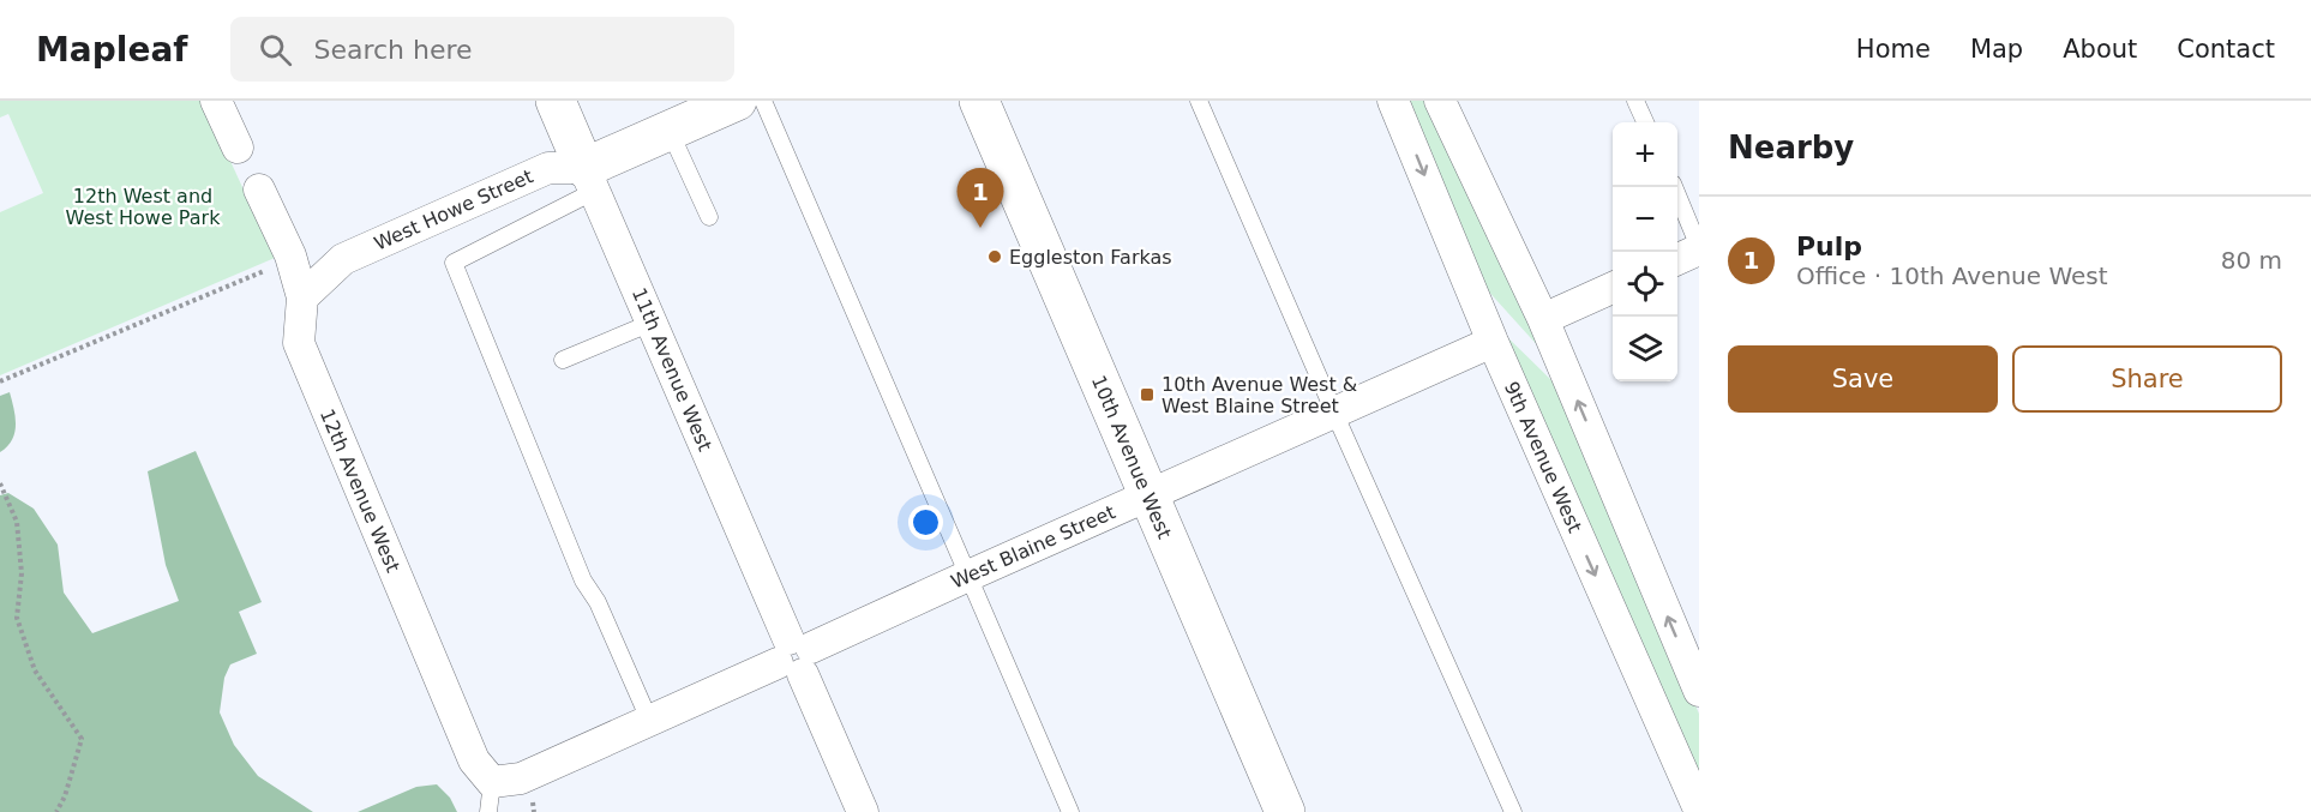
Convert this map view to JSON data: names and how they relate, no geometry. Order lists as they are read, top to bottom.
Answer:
{
  "streets": {
    "street": [
      "West Howe Street",
      "11th Avenue West",
      "10th Avenue West",
      "9th Avenue West",
      "12th Avenue West",
      "West Blaine Street"
    ]
  },
  "crossings": [
    ["West Howe Street", "11th Avenue West"],
    ["West Howe Street", "12th Avenue West"],
    ["West Howe Street", "West Blaine Street"],
    ["11th Avenue West", "West Blaine Street"],
    ["10th Avenue West", "West Blaine Street"],
    ["9th Avenue West", "West Blaine Street"],
    ["12th Avenue West", "West Blaine Street"]
  ],
  "parks": ["12th West and West Howe Park"],
  "places": {
    "other": ["Eggleston Farkas"],
    "transit": ["10th Avenue West & West Blaine Street"]
  },
  "page": {
    "header": "Mapleaf",
    "search": "Search here",
    "nav": [
      "Home",
      "Map",
      "About",
      "Contact"
    ],
    "heading": "Nearby",
    "map_buttons": ["+", "−"],
    "pins": "1",
    "list": [
      {
        "mark": "1",
        "name": "Pulp",
        "note": "Office · 10th Avenue West",
        "value": "80 m"
      }
    ],
    "buttons": ["Save", "Share"]
  }
}
